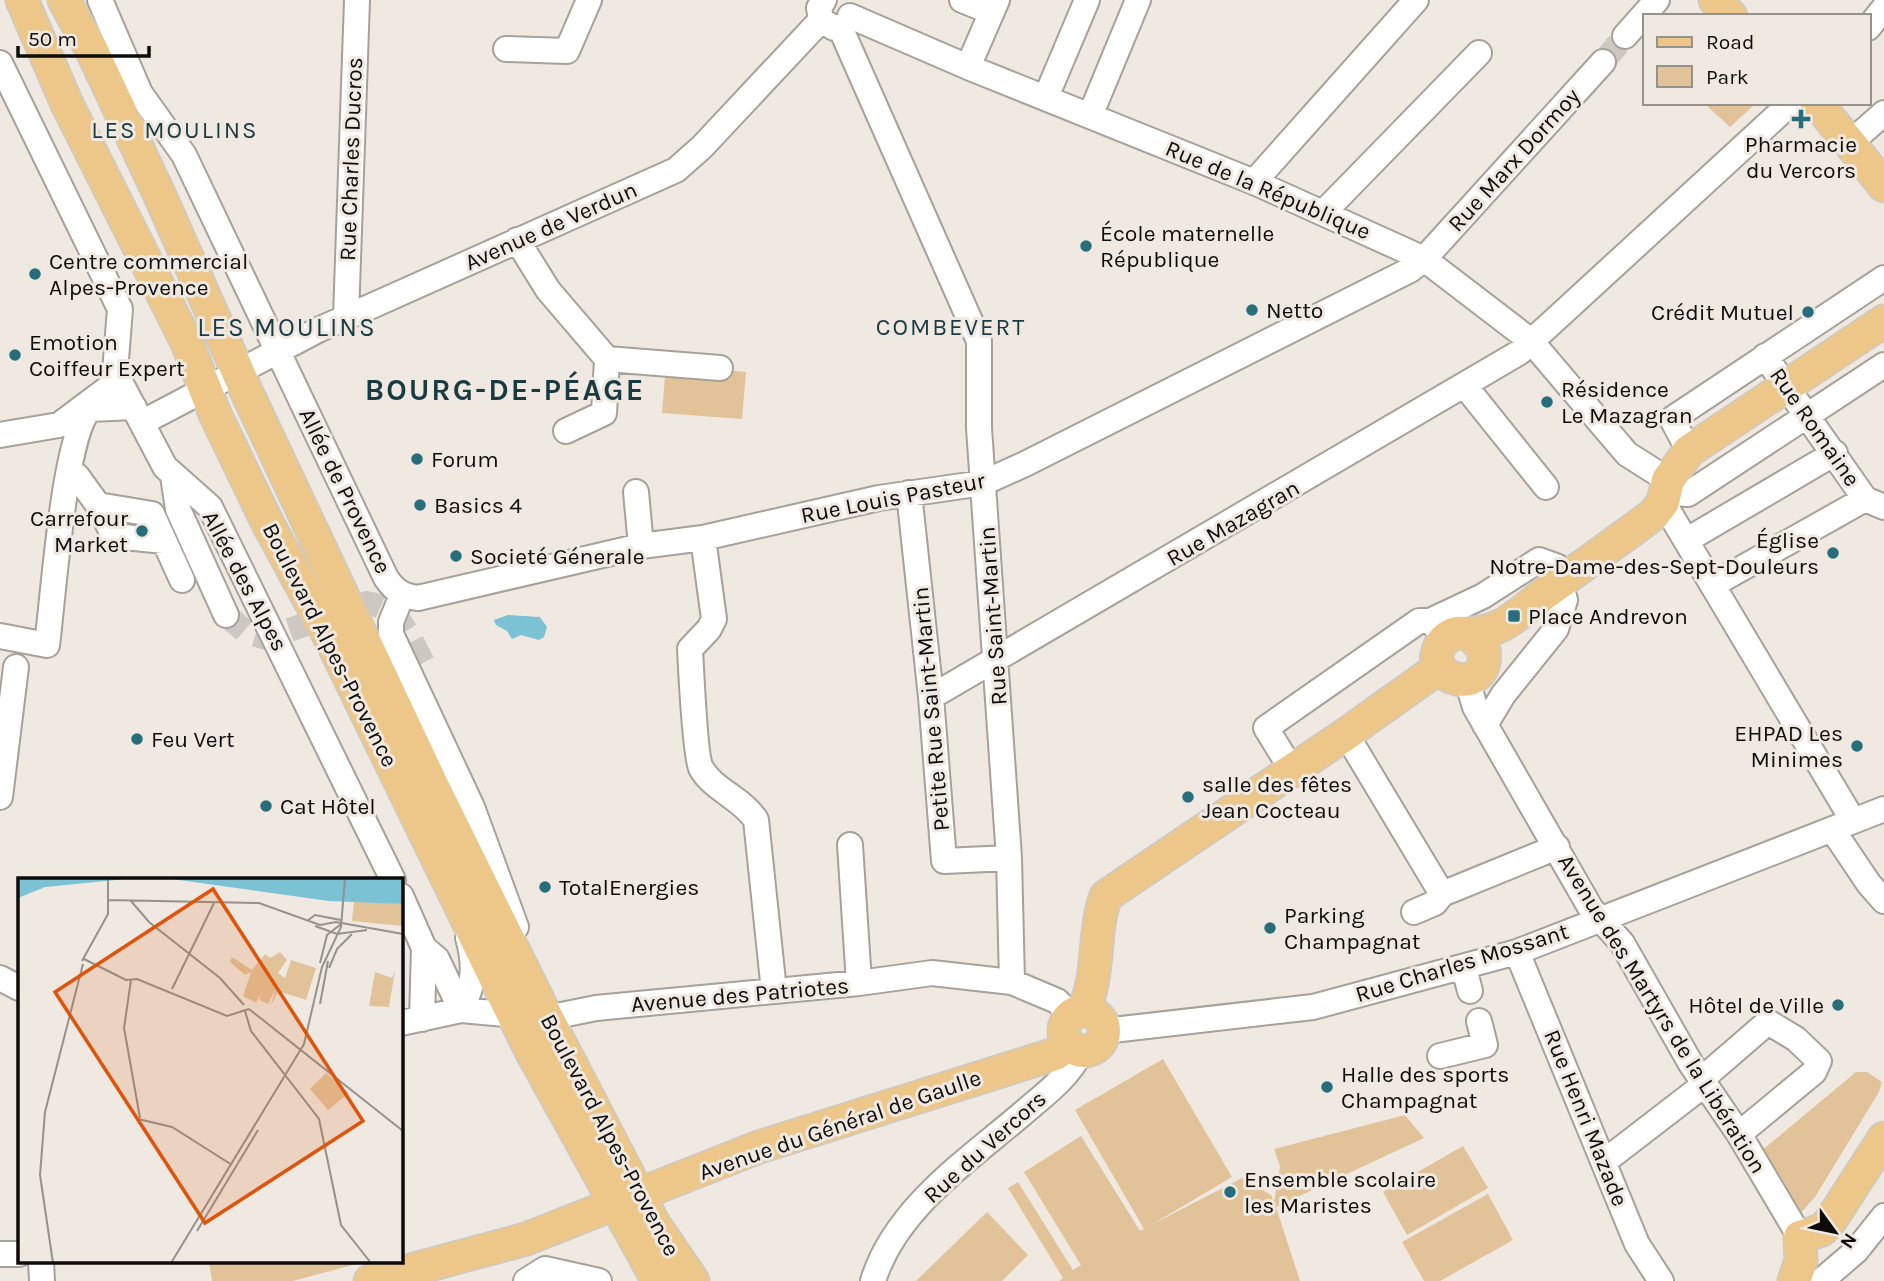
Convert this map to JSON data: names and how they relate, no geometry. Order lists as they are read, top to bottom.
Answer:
{
  "streets": {
    "main road": ["Boulevard Alpes-Provence", "Avenue du Général de Gaulle"],
    "street": [
      "Rue Charles Ducros",
      "Rue Marx Dormoy",
      "Rue de la République",
      "Avenue de Verdun",
      "Rue Romaine",
      "Allée de Provence",
      "Rue Louis Pasteur",
      "Rue Mazagran",
      "Allée des Alpes",
      "Rue Saint-Martin",
      "Petite Rue Saint-Martin",
      "Rue Charles Mossant",
      "Avenue des Patriotes",
      "Avenue des Martyrs de la Libération",
      "Rue Henri Mazade",
      "Rue du Vercors"
    ]
  },
  "crossings": [
    ["Rue Charles Ducros", "Avenue de Verdun"],
    ["Rue Marx Dormoy", "Rue de la République"],
    ["Rue Marx Dormoy", "Rue Louis Pasteur"],
    ["Rue de la République", "Avenue de Verdun"],
    ["Rue de la République", "Rue Louis Pasteur"],
    ["Rue de la République", "Rue Mazagran"],
    ["Rue de la République", "Rue Saint-Martin"],
    ["Avenue de Verdun", "Allée de Provence"],
    ["Avenue de Verdun", "Rue Saint-Martin"],
    ["Avenue de Verdun", "Boulevard Alpes-Provence"],
    ["Allée de Provence", "Rue Louis Pasteur"],
    ["Allée de Provence", "Boulevard Alpes-Provence"],
    ["Allée de Provence", "Avenue des Patriotes"],
    ["Rue Louis Pasteur", "Rue Saint-Martin"],
    ["Rue Louis Pasteur", "Petite Rue Saint-Martin"],
    ["Rue Mazagran", "Rue Saint-Martin"],
    ["Rue Mazagran", "Petite Rue Saint-Martin"],
    ["Rue Saint-Martin", "Petite Rue Saint-Martin"],
    ["Rue Saint-Martin", "Avenue des Patriotes"],
    ["Boulevard Alpes-Provence", "Avenue des Patriotes"],
    ["Boulevard Alpes-Provence", "Avenue du Général de Gaulle"],
    ["Rue Charles Mossant", "Avenue des Patriotes"],
    ["Rue Charles Mossant", "Avenue des Martyrs de la Libération"],
    ["Rue Charles Mossant", "Rue Henri Mazade"],
    ["Rue Charles Mossant", "Avenue du Général de Gaulle"],
    ["Rue Charles Mossant", "Rue du Vercors"],
    ["Avenue des Patriotes", "Avenue du Général de Gaulle"],
    ["Avenue des Patriotes", "Rue du Vercors"],
    ["Avenue du Général de Gaulle", "Rue du Vercors"]
  ],
  "districts": [
    "LES MOULINS",
    "LES MOULINS",
    "COMBEVERT",
    "BOURG-DE-PÉAGE"
  ],
  "places": {
    "health": ["Pharmacie du Vercors"],
    "other": [
      "École maternelle République",
      "Centre commercial Alpes-Provence",
      "Netto",
      "Crédit Mutuel",
      "Emotion Coiffeur Expert",
      "Résidence Le Mazagran",
      "Forum",
      "Basics 4",
      "Carrefour Market",
      "Église Notre-Dame-des-Sept-Douleurs",
      "Societé Génerale",
      "Feu Vert",
      "EHPAD Les Minimes",
      "salle des fêtes Jean Cocteau",
      "Cat Hôtel",
      "TotalEnergies",
      "Parking Champagnat",
      "Hôtel de Ville",
      "Halle des sports Champagnat",
      "Ensemble scolaire les Maristes"
    ],
    "transit": ["Place Andrevon"]
  },
  "legend": ["Road", "Park"],
  "scale_bar": "50 m",
  "north": "bottom right"
}
